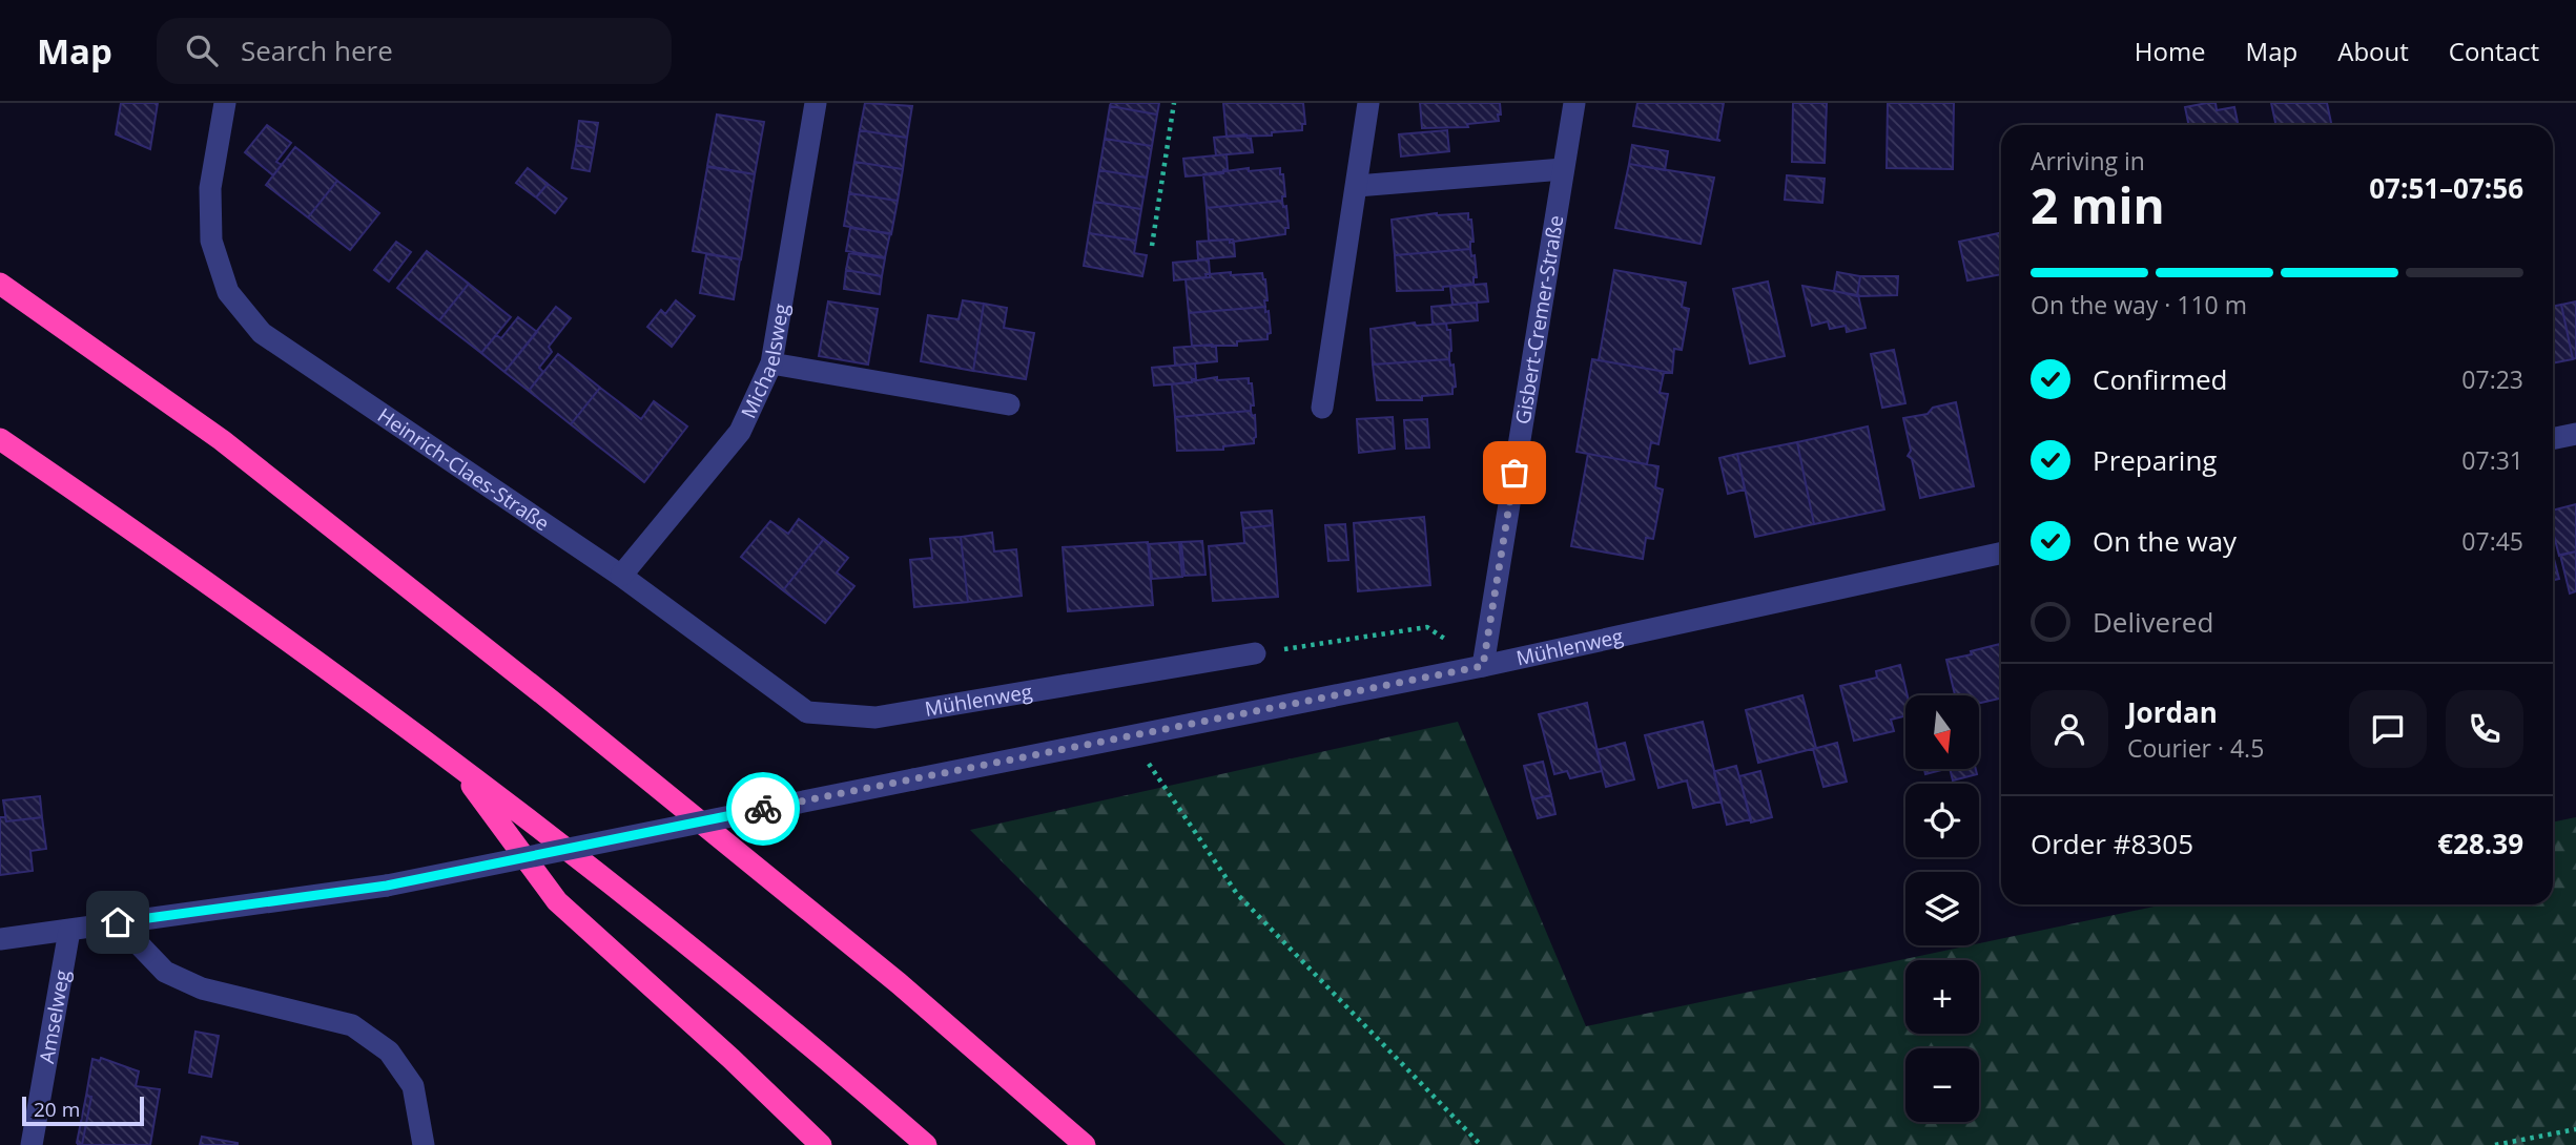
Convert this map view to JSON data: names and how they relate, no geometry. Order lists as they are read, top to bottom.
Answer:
{
  "streets": {
    "street": [
      "Gisbert-Cremer-Straße",
      "Michaelsweg",
      "Heinrich-Claes-Straße",
      "Mühlenweg",
      "Amselweg"
    ]
  },
  "crossings": [
    ["Gisbert-Cremer-Straße", "Mühlenweg"],
    ["Michaelsweg", "Heinrich-Claes-Straße"],
    ["Heinrich-Claes-Straße", "Mühlenweg"],
    ["Mühlenweg", "Amselweg"]
  ],
  "scale_bar": "20 m",
  "north": "bottom",
  "page": {
    "header": "Map",
    "search": "Search here",
    "nav": [
      "Home",
      "Map",
      "About",
      "Contact"
    ],
    "heading": ["2 min", "Arriving in", "07:51–07:56"],
    "panel": [
      "Jordan",
      "Courier · 4.5",
      "Order #8305",
      "€28.39"
    ],
    "bar": "On the way · 110 m",
    "list": [
      ["Confirmed", "07:23"],
      ["Preparing", "07:31"],
      ["On the way", "07:45"],
      "Delivered"
    ],
    "map_buttons": ["+", "−"],
    "scale": "20 m"
  }
}
